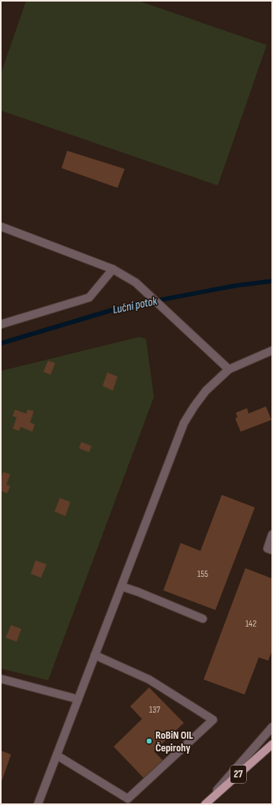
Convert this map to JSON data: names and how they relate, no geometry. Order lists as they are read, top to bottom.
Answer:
{
  "streets": {
    "main road": ["27"]
  },
  "water": ["Luční potok"],
  "places": ["RoBiN OIL Čepirohy"],
  "house_numbers": ["155", "142", "137"]
}
